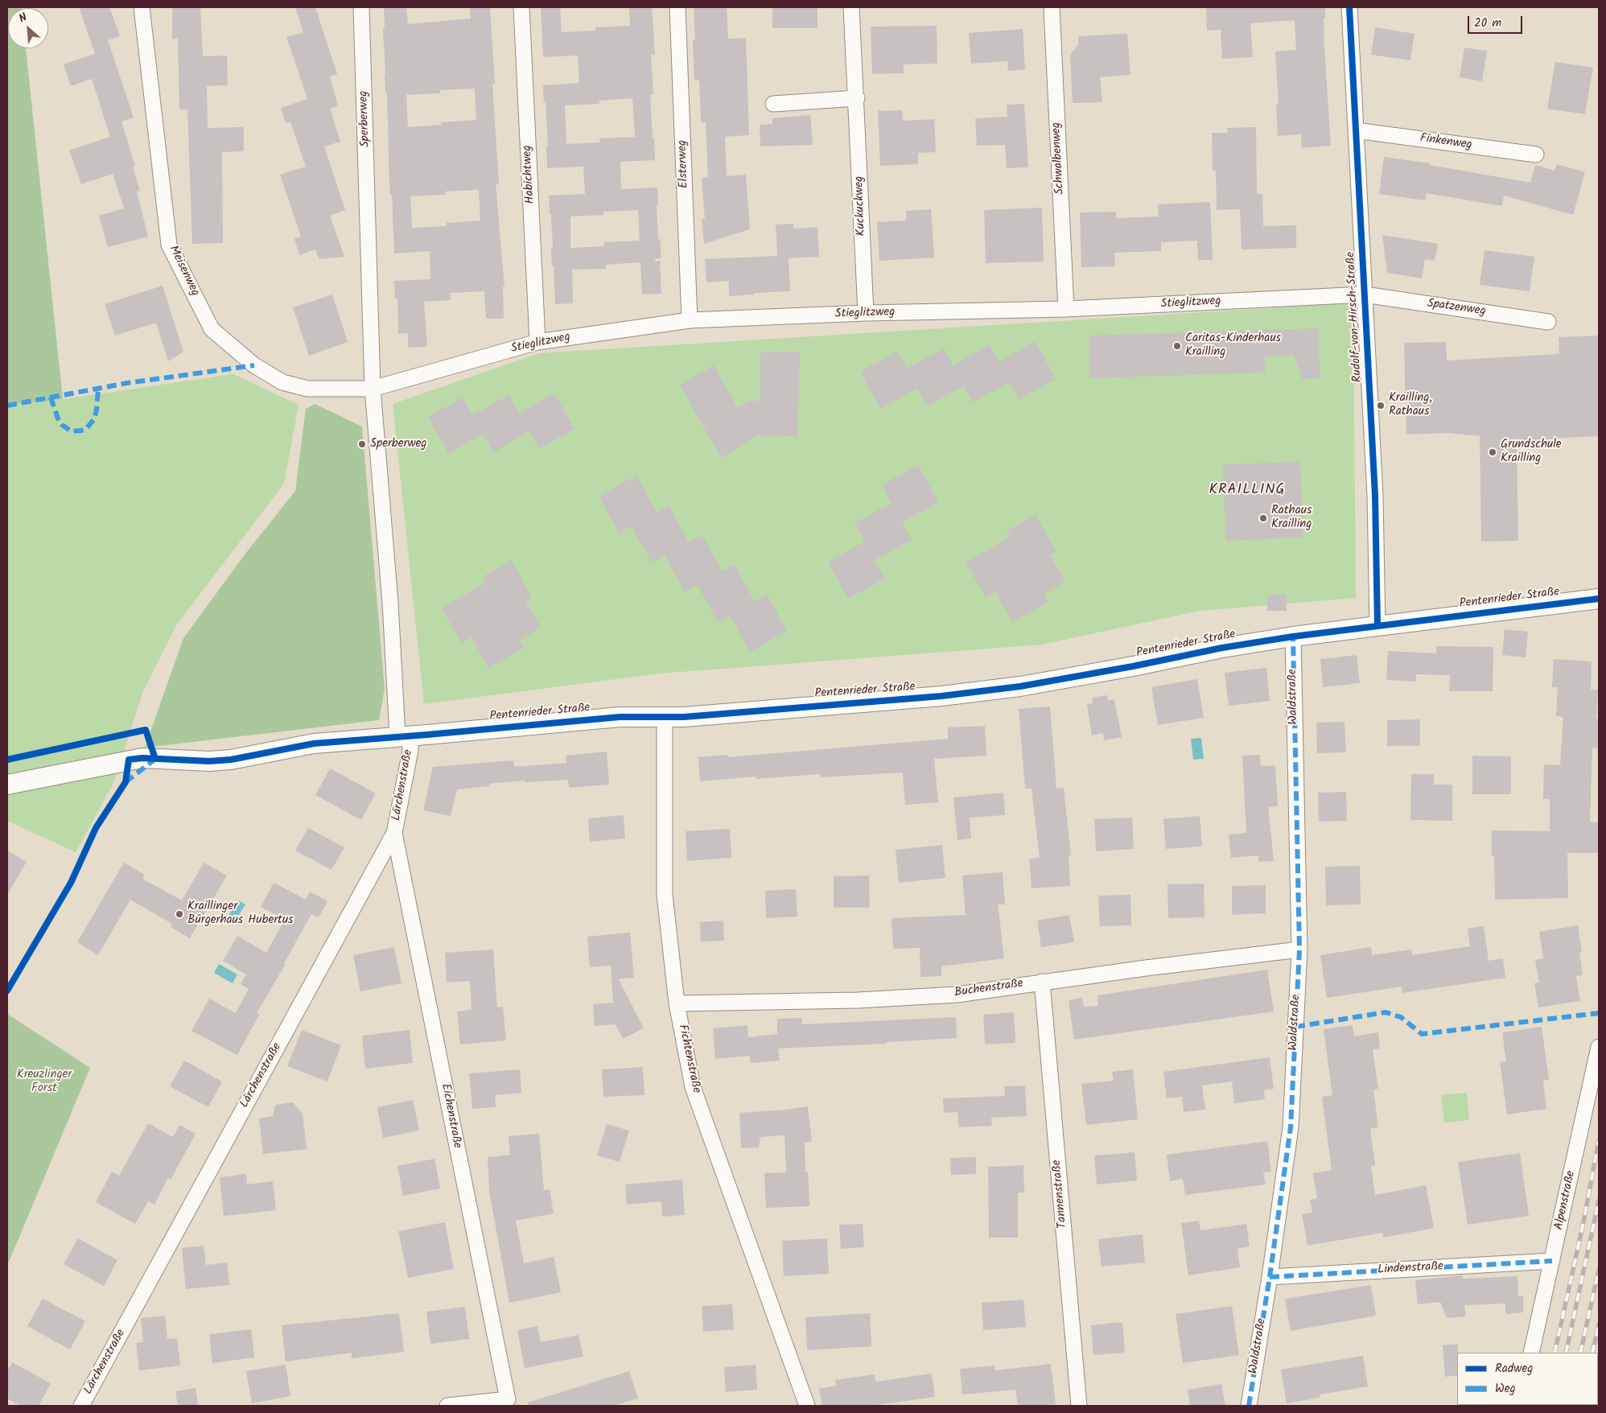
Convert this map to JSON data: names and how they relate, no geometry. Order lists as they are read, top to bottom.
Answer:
{
  "streets": {
    "street": [
      "Sperberweg",
      "Finkenweg",
      "Schwalbenweg",
      "Elsterweg",
      "Habichtweg",
      "Kuckuckweg",
      "Meisenweg",
      "Stieglitzweg",
      "Spatzenweg",
      "Rudolf-von-Hirsch-Straße",
      "Pentenrieder Straße",
      "Waldstraße",
      "Lärchenstraße",
      "Buchenstraße",
      "Fichtenstraße",
      "Eichenstraße",
      "Tannenstraße",
      "Alpenstraße",
      "Lindenstraße"
    ]
  },
  "crossings": [
    ["Sperberweg", "Meisenweg"],
    ["Sperberweg", "Stieglitzweg"],
    ["Sperberweg", "Pentenrieder Straße"],
    ["Sperberweg", "Lärchenstraße"],
    ["Finkenweg", "Rudolf-von-Hirsch-Straße"],
    ["Schwalbenweg", "Stieglitzweg"],
    ["Elsterweg", "Stieglitzweg"],
    ["Habichtweg", "Stieglitzweg"],
    ["Kuckuckweg", "Stieglitzweg"],
    ["Meisenweg", "Stieglitzweg"],
    ["Stieglitzweg", "Spatzenweg"],
    ["Stieglitzweg", "Rudolf-von-Hirsch-Straße"],
    ["Spatzenweg", "Rudolf-von-Hirsch-Straße"],
    ["Rudolf-von-Hirsch-Straße", "Pentenrieder Straße"],
    ["Pentenrieder Straße", "Waldstraße"],
    ["Pentenrieder Straße", "Lärchenstraße"],
    ["Pentenrieder Straße", "Fichtenstraße"],
    ["Waldstraße", "Buchenstraße"],
    ["Waldstraße", "Lindenstraße"],
    ["Lärchenstraße", "Eichenstraße"],
    ["Buchenstraße", "Fichtenstraße"],
    ["Buchenstraße", "Tannenstraße"],
    ["Alpenstraße", "Lindenstraße"]
  ],
  "districts": ["KRAILLING"],
  "parks": ["Kreuzlinger Forst"],
  "places": [
    "Caritas-Kinderhaus Krailling",
    "Krailling, Rathaus",
    "Sperberweg",
    "Grundschule Krailling",
    "Rathaus Krailling",
    "Kraillinger Bürgerhaus Hubertus"
  ],
  "legend": ["Radweg", "Weg"],
  "scale_bar": "20 m",
  "north": "top left"
}
